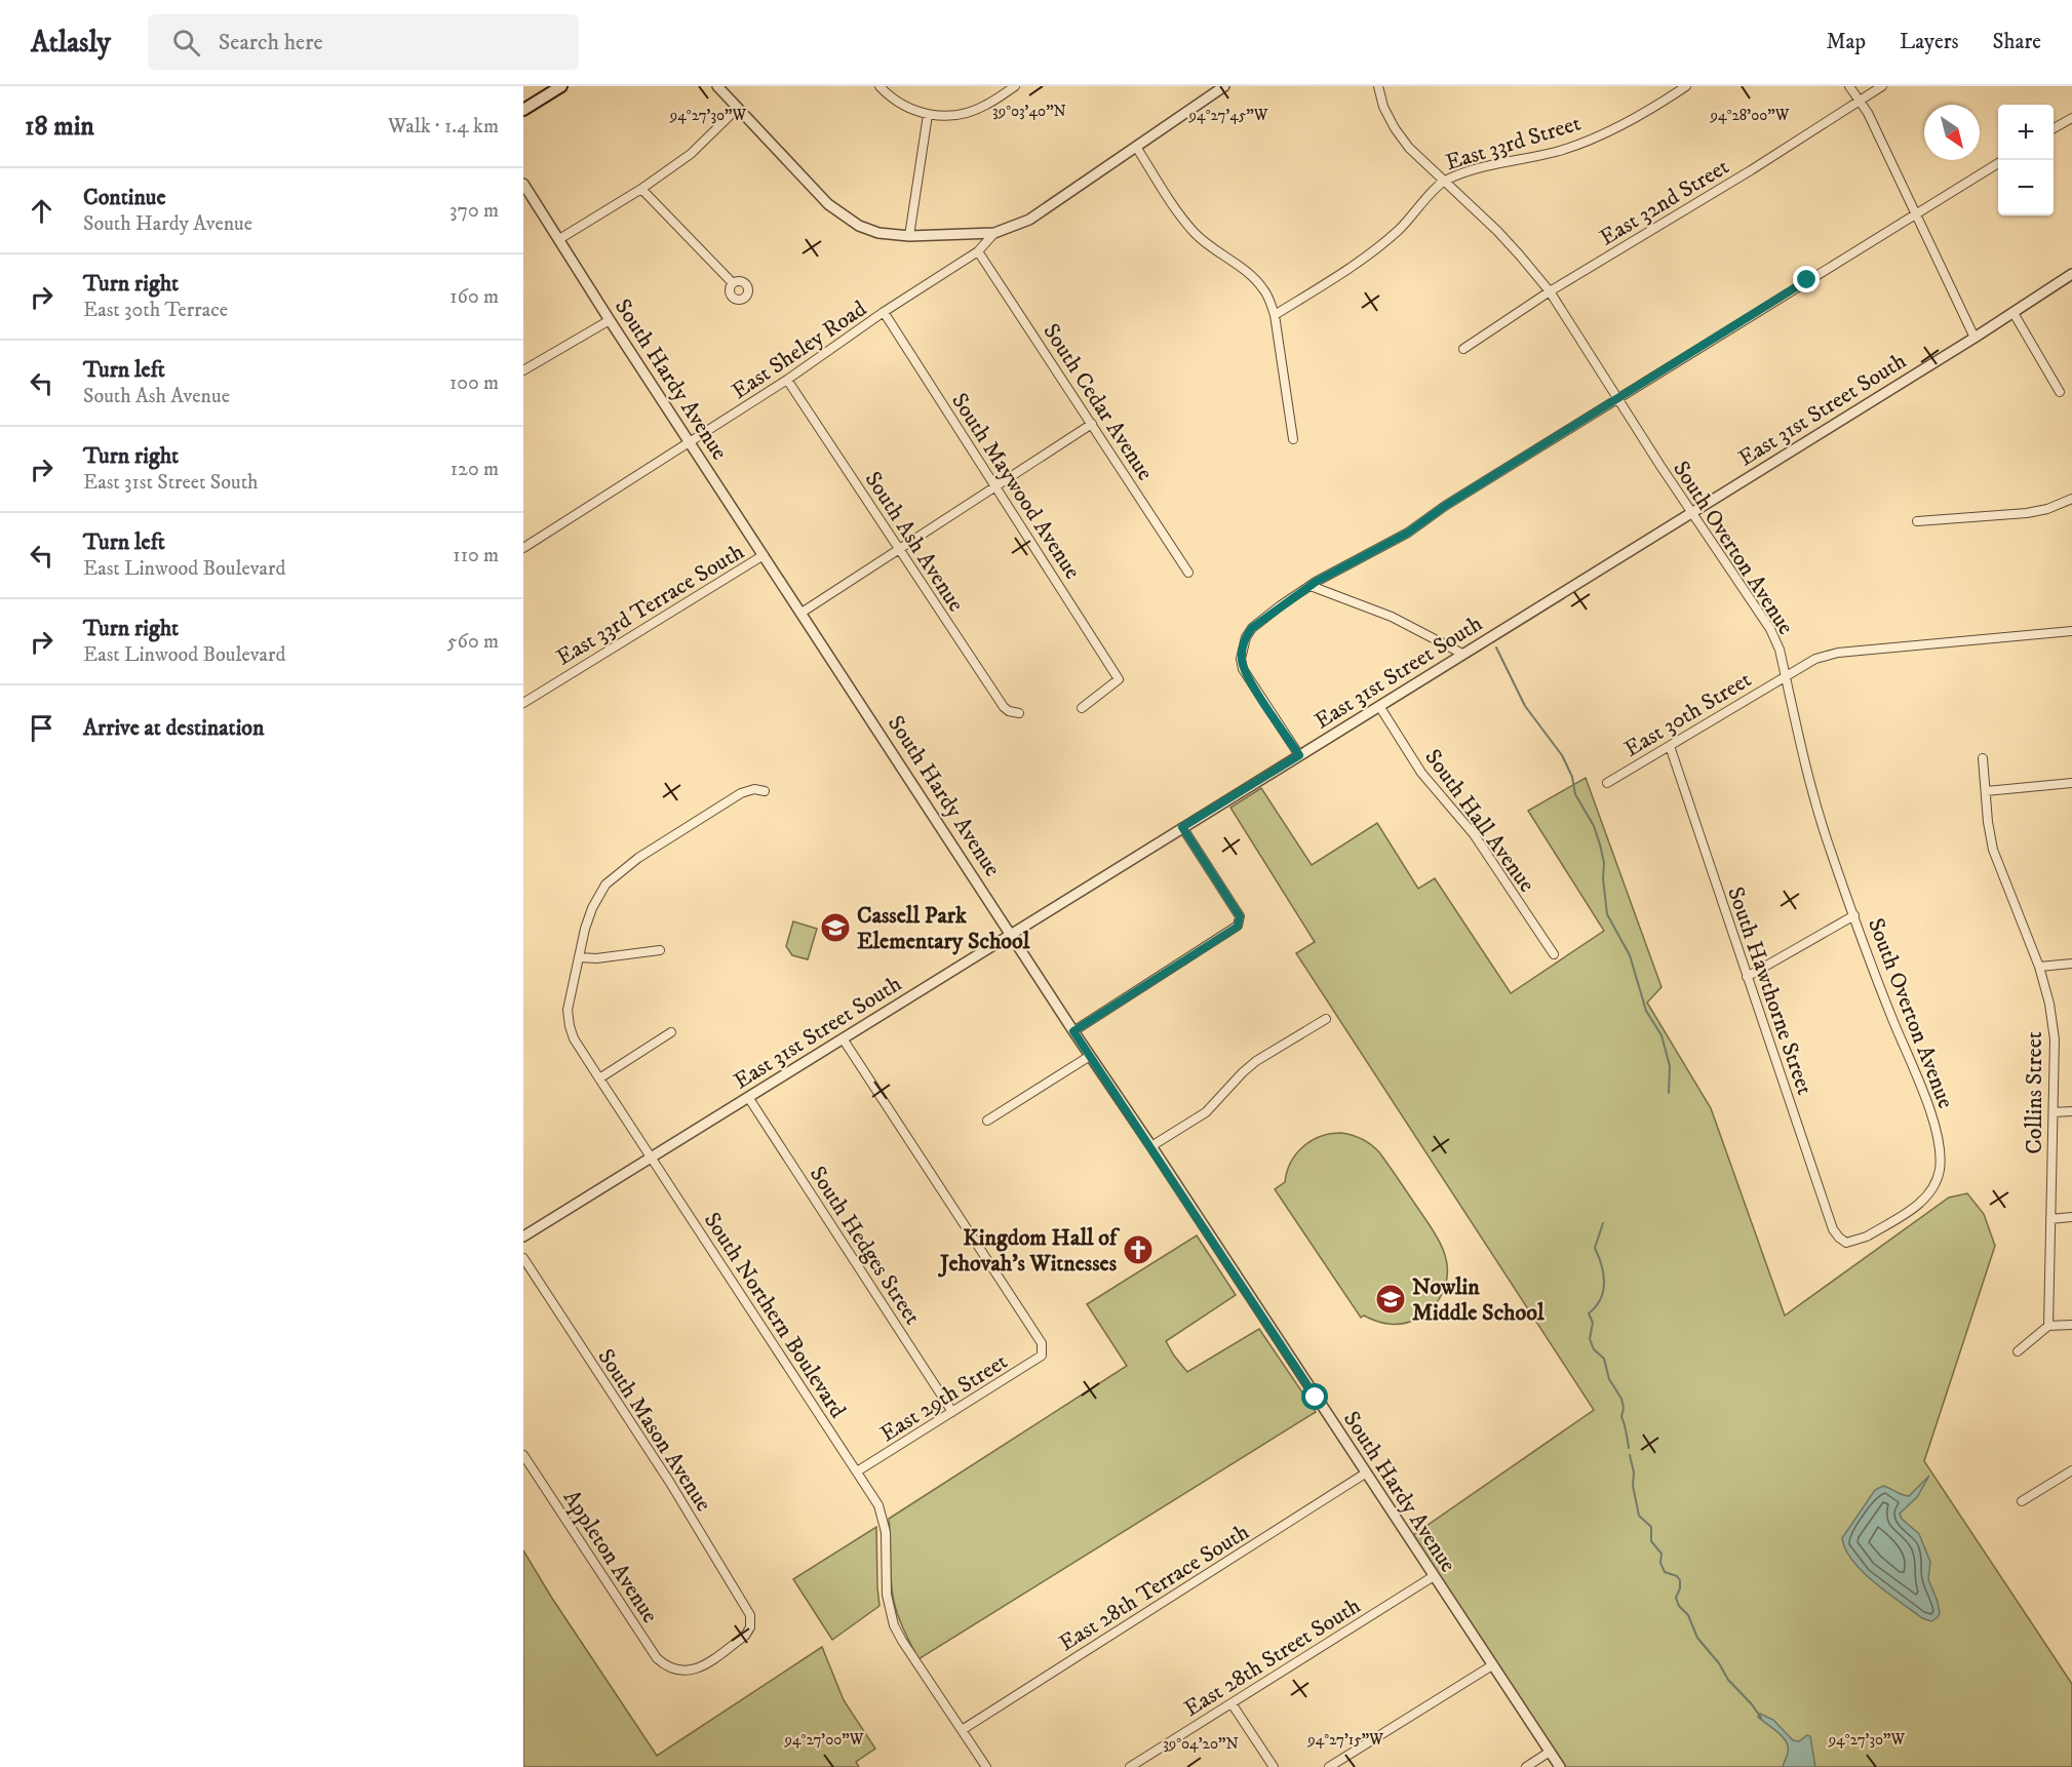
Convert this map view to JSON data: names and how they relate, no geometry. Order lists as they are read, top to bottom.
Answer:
{
  "streets": {
    "street": [
      "East 33rd Street",
      "East 32nd Street",
      "East Sheley Road",
      "South Hardy Avenue",
      "South Cedar Avenue",
      "East 31st Street South",
      "South Maywood Avenue",
      "South Ash Avenue",
      "South Overton Avenue",
      "East 33rd Terrace South",
      "East 30th Street",
      "South Hall Avenue",
      "South Hawthorne Street",
      "Collins Street",
      "South Hedges Street",
      "South Northern Boulevard",
      "East 29th Street",
      "South Mason Avenue",
      "Appleton Avenue",
      "East 28th Terrace South",
      "East 28th Street South"
    ]
  },
  "crossings": [
    ["East 33rd Street", "South Overton Avenue"],
    ["East 32nd Street", "South Overton Avenue"],
    ["East Sheley Road", "South Hardy Avenue"],
    ["East Sheley Road", "South Cedar Avenue"],
    ["East Sheley Road", "South Maywood Avenue"],
    ["East Sheley Road", "South Ash Avenue"],
    ["South Hardy Avenue", "East 31st Street South"],
    ["South Hardy Avenue", "East 33rd Terrace South"],
    ["South Hardy Avenue", "East 28th Terrace South"],
    ["South Hardy Avenue", "East 28th Street South"],
    ["East 31st Street South", "South Overton Avenue"],
    ["East 31st Street South", "South Hall Avenue"],
    ["East 31st Street South", "South Hedges Street"],
    ["East 31st Street South", "South Northern Boulevard"],
    ["East 31st Street South", "East 29th Street"],
    ["South Overton Avenue", "East 30th Street"],
    ["South Overton Avenue", "South Hawthorne Street"],
    ["East 30th Street", "South Hawthorne Street"],
    ["South Hedges Street", "East 29th Street"],
    ["South Northern Boulevard", "East 29th Street"],
    ["South Northern Boulevard", "East 28th Terrace South"],
    ["South Mason Avenue", "Appleton Avenue"]
  ],
  "places": {
    "school or university": ["Cassell Park Elementary School", "Nowlin Middle School"],
    "church": ["Kingdom Hall of Jehovah's Witnesses"]
  },
  "north": "bottom right",
  "page": {
    "header": "Atlasly",
    "search": "Search here",
    "nav": ["Map", "Layers", "Share"],
    "heading": ["18 min", "Walk · 1.4 km"],
    "map_buttons": ["+", "−"],
    "list": [
      ["Continue", "South Hardy Avenue", "370 m"],
      ["Turn right", "East 30th Terrace", "160 m"],
      ["Turn left", "South Ash Avenue", "100 m"],
      ["Turn right", "East 31st Street South", "120 m"],
      ["Turn left", "East Linwood Boulevard", "110 m"],
      ["Turn right", "East Linwood Boulevard", "560 m"],
      "Arrive at destination"
    ]
  },
  "coordinates": [
    "39°03'40\"N",
    "94°27'30\"W",
    "94°27'45\"W",
    "94°28'00\"W",
    "94°27'00\"W",
    "94°27'15\"W",
    "39°04'20\"N"
  ]
}
